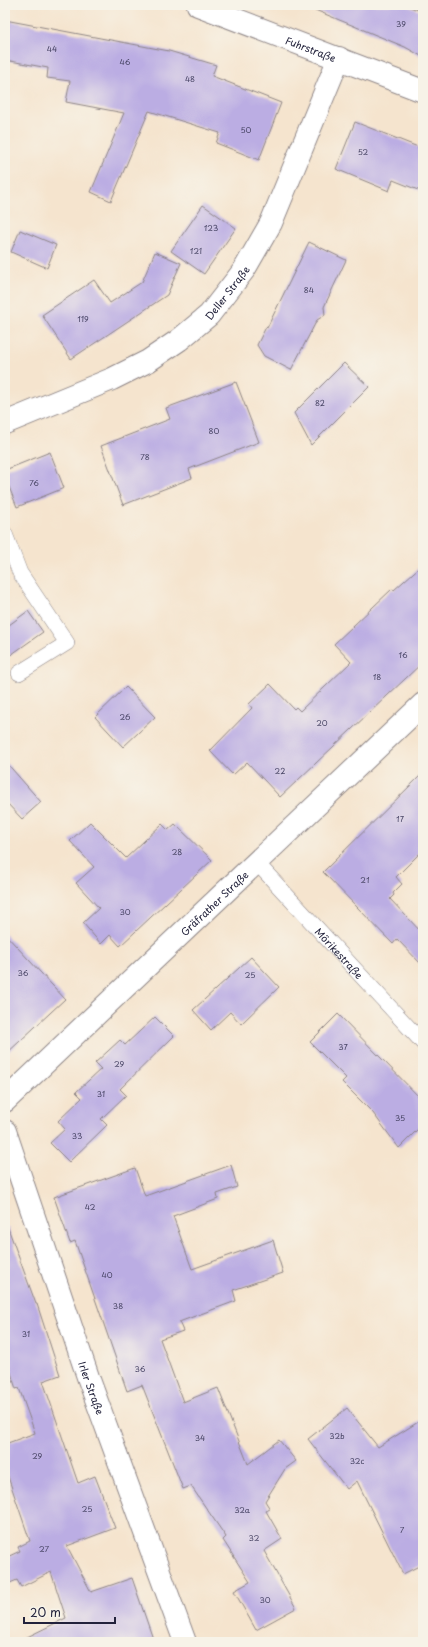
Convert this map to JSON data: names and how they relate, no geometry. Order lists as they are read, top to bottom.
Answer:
{
  "streets": {
    "street": [
      "Fuhrstraße",
      "Deller Straße",
      "Gräfrather Straße",
      "Irler Straße"
    ],
    "lane": ["Mörikestraße"]
  },
  "crossings": [
    ["Fuhrstraße", "Deller Straße"],
    ["Gräfrather Straße", "Mörikestraße"]
  ],
  "house_numbers": [
    "39",
    "44",
    "46",
    "48",
    "50",
    "52",
    "123",
    "121",
    "84",
    "119",
    "82",
    "80",
    "78",
    "76",
    "16",
    "18",
    "26",
    "20",
    "22",
    "17",
    "28",
    "21",
    "30",
    "36",
    "25",
    "37",
    "29",
    "31",
    "35",
    "33",
    "42",
    "40",
    "38",
    "31",
    "36",
    "32b",
    "34",
    "29",
    "32c",
    "25",
    "32a",
    "7",
    "32",
    "27",
    "30"
  ],
  "scale_bar": "20 m"
}
